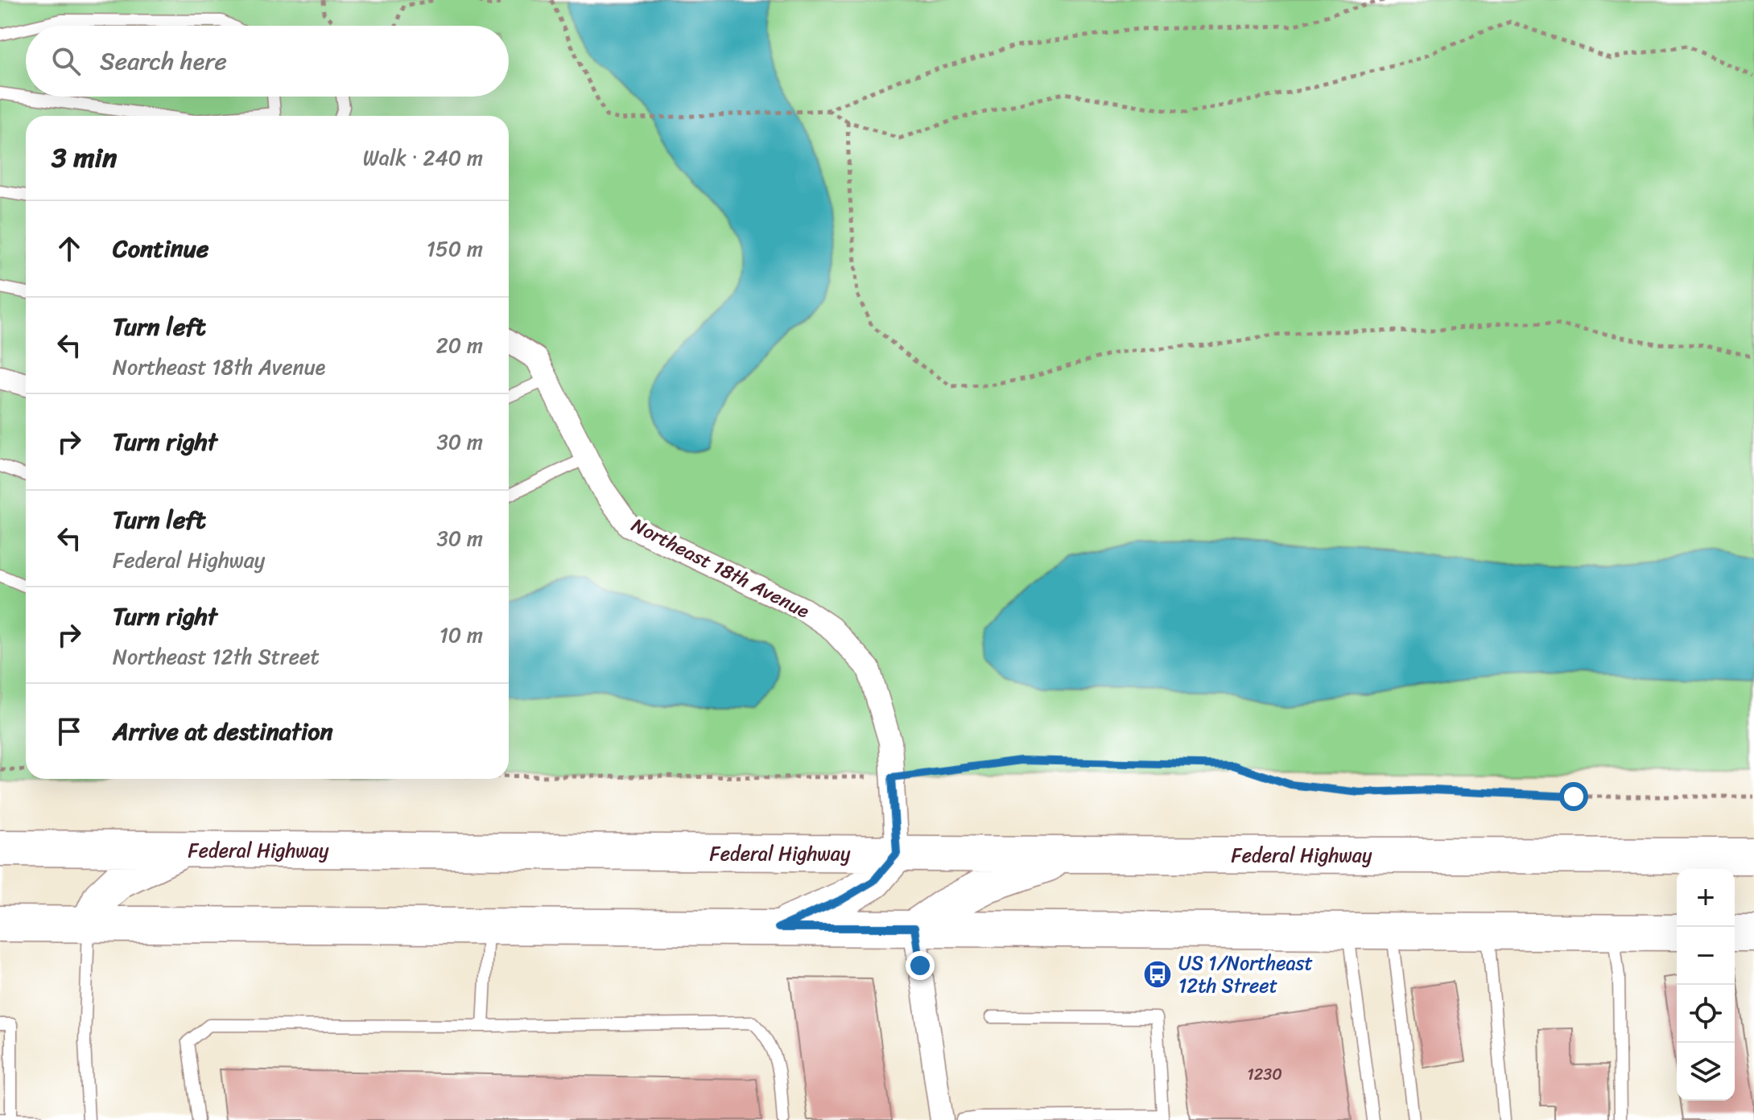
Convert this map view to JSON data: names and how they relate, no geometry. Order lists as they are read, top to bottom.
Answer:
{
  "streets": {
    "main road": ["Federal Highway"],
    "street": ["Northeast 18th Avenue"]
  },
  "crossings": [
    ["Northeast 18th Avenue", "Federal Highway"]
  ],
  "places": {
    "bus stop": ["US 1/Northeast 12th Street"]
  },
  "house_numbers": ["1230"],
  "page": {
    "search": "Search here",
    "heading": ["3 min", "Walk · 240 m"],
    "list": [
      ["Continue", "150 m"],
      ["Turn left", "Northeast 18th Avenue", "20 m"],
      ["Turn right", "30 m"],
      ["Turn left", "Federal Highway", "30 m"],
      ["Turn right", "Northeast 12th Street", "10 m"],
      "Arrive at destination"
    ],
    "map_buttons": ["+", "−"]
  }
}
